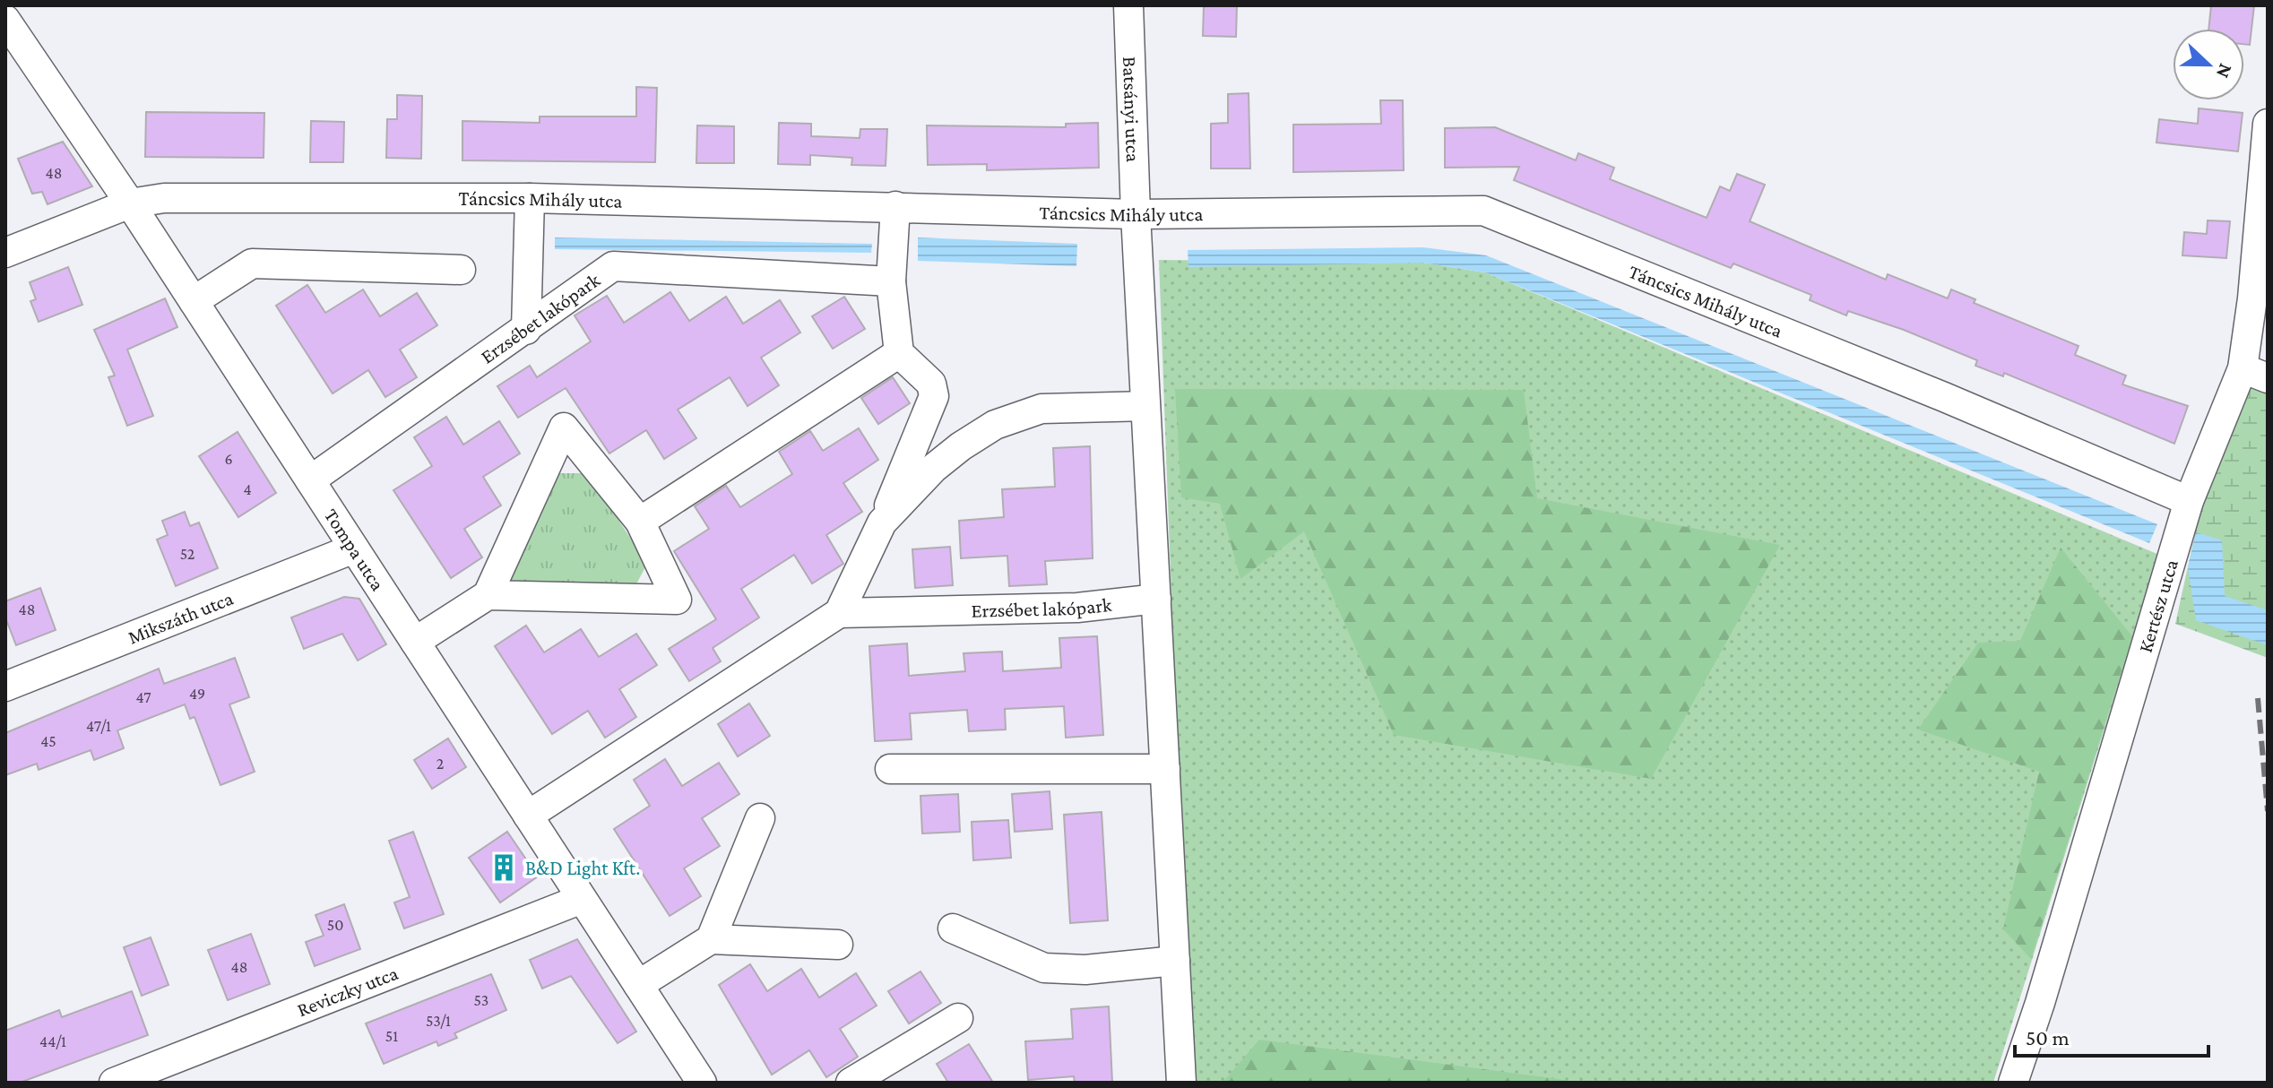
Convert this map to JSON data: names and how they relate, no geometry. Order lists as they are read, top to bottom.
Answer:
{
  "streets": {
    "street": [
      "Batsányi utca",
      "Táncsics Mihály utca",
      "Erzsébet lakópark",
      "Tompa utca",
      "Kertész utca",
      "Mikszáth utca",
      "Reviczky utca"
    ]
  },
  "crossings": [
    ["Batsányi utca", "Táncsics Mihály utca"],
    ["Táncsics Mihály utca", "Tompa utca"],
    ["Táncsics Mihály utca", "Kertész utca"],
    ["Erzsébet lakópark", "Tompa utca"],
    ["Tompa utca", "Mikszáth utca"],
    ["Tompa utca", "Reviczky utca"]
  ],
  "places": {
    "building": ["B&D Light Kft."]
  },
  "house_numbers": [
    "48",
    "6",
    "4",
    "52",
    "48",
    "49",
    "47",
    "47/1",
    "45",
    "2",
    "50",
    "48",
    "53",
    "53/1",
    "51",
    "44/1"
  ],
  "scale_bar": "50 m",
  "north": "right"
}
